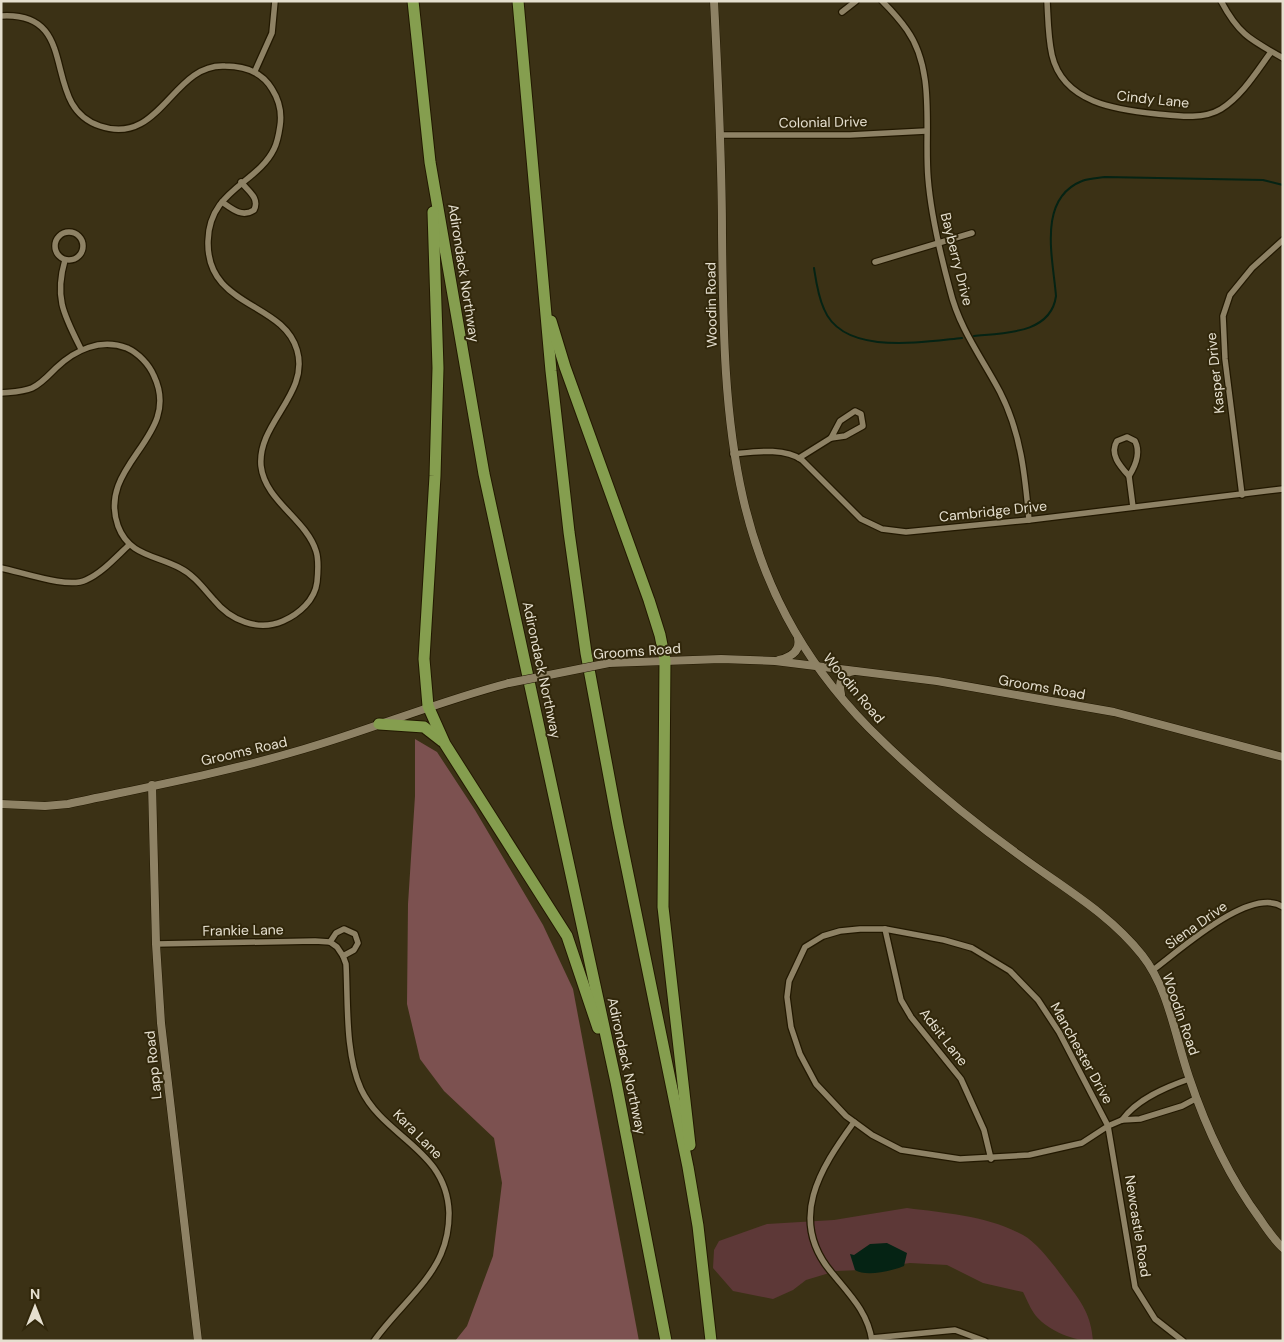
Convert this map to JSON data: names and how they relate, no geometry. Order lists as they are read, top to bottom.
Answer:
{
  "streets": {
    "highway": ["Adirondack Northway"],
    "street": [
      "Cindy Lane",
      "Colonial Drive",
      "Bayberry Drive",
      "Woodin Road",
      "Kasper Drive",
      "Cambridge Drive",
      "Grooms Road",
      "Siena Drive",
      "Frankie Lane",
      "Adsit Lane",
      "Manchester Drive",
      "Lapp Road",
      "Kara Lane",
      "Newcastle Road"
    ]
  },
  "crossings": [
    ["Colonial Drive", "Bayberry Drive"],
    ["Colonial Drive", "Woodin Road"],
    ["Bayberry Drive", "Cambridge Drive"],
    ["Woodin Road", "Grooms Road"],
    ["Woodin Road", "Siena Drive"],
    ["Woodin Road", "Manchester Drive"],
    ["Kasper Drive", "Cambridge Drive"],
    ["Grooms Road", "Lapp Road"],
    ["Frankie Lane", "Lapp Road"],
    ["Adsit Lane", "Manchester Drive"],
    ["Manchester Drive", "Newcastle Road"]
  ],
  "north": "top"
}
